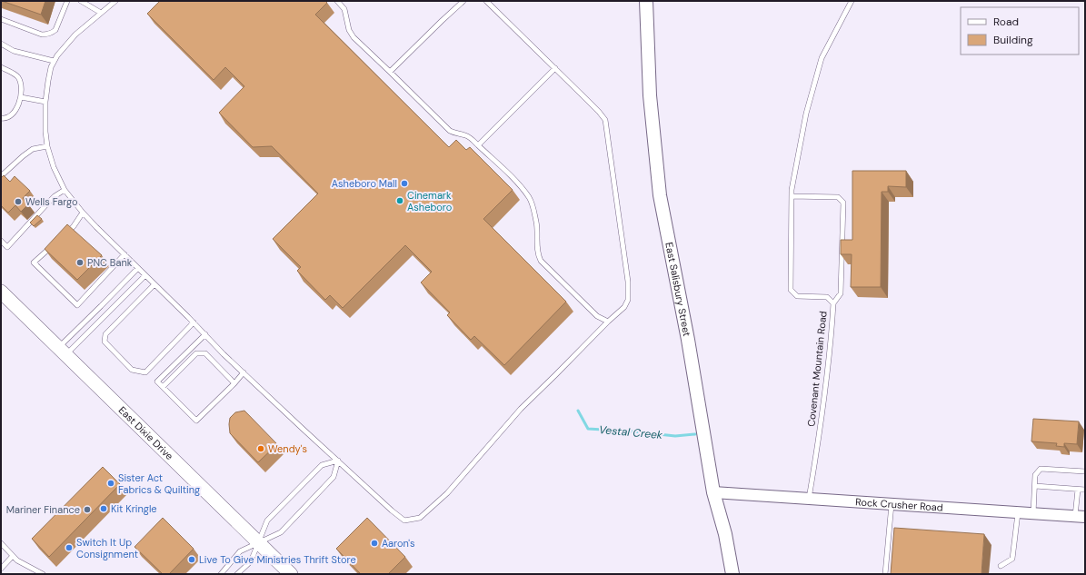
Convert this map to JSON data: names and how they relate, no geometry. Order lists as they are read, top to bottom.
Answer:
{
  "streets": {
    "main road": ["East Salisbury Street", "East Dixie Drive"],
    "street": ["Rock Crusher Road"],
    "lane": ["Covenant Mountain Road"]
  },
  "crossings": [
    ["East Salisbury Street", "Rock Crusher Road"],
    ["Covenant Mountain Road", "Rock Crusher Road"]
  ],
  "water": ["Vestal Creek"],
  "places": [
    "Asheboro Mall",
    "Cinemark Asheboro",
    "Wells Fargo",
    "PNC Bank",
    "Wendy's",
    "Sister Act Fabrics & Quilting",
    "Kit Kringle",
    "Mariner Finance",
    "Aaron's",
    "Switch It Up Consignment",
    "Live To Give Ministries Thrift Store"
  ],
  "legend": ["Road", "Building"]
}
